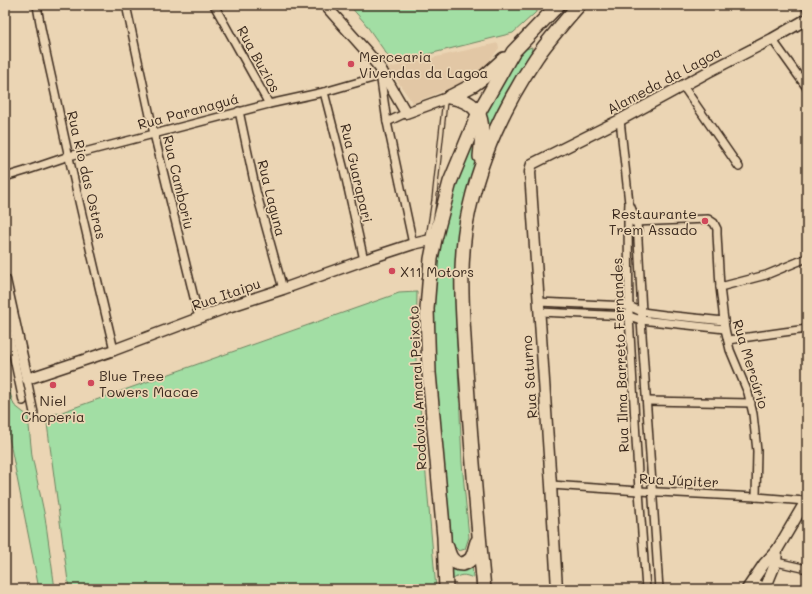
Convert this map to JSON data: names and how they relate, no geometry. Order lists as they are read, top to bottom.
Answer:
{
  "streets": {
    "highway": ["Rodovia Amaral Peixoto"],
    "street": [
      "Rua Buzios",
      "Alameda da Lagoa",
      "Rua Paranaguá",
      "Rua Guarapari",
      "Rua Rio das Ostras",
      "Rua Camboriu",
      "Rua Laguna",
      "Rua Itaipu",
      "Rua Ilma Barreto Fernandes",
      "Rua Mercúrio",
      "Rua Saturno",
      "Rua Júpiter"
    ]
  },
  "crossings": [
    ["Rua Buzios", "Rua Paranaguá"],
    ["Alameda da Lagoa", "Rua Ilma Barreto Fernandes"],
    ["Alameda da Lagoa", "Rua Saturno"],
    ["Rua Paranaguá", "Rua Guarapari"],
    ["Rua Paranaguá", "Rua Rio das Ostras"],
    ["Rua Paranaguá", "Rua Camboriu"],
    ["Rua Paranaguá", "Rua Laguna"],
    ["Rua Guarapari", "Rua Itaipu"],
    ["Rua Rio das Ostras", "Rua Itaipu"],
    ["Rua Camboriu", "Rua Itaipu"],
    ["Rua Laguna", "Rua Itaipu"],
    ["Rua Itaipu", "Rodovia Amaral Peixoto"],
    ["Rua Ilma Barreto Fernandes", "Rua Mercúrio"],
    ["Rua Ilma Barreto Fernandes", "Rua Júpiter"],
    ["Rua Mercúrio", "Rua Júpiter"],
    ["Rua Saturno", "Rua Júpiter"]
  ],
  "places": [
    "Mercearia Vivendas da Lagoa",
    "Restaurante Trem Assado",
    "X11 Motors",
    "Blue Tree Towers Macae",
    "Niel Choperia"
  ]
}
